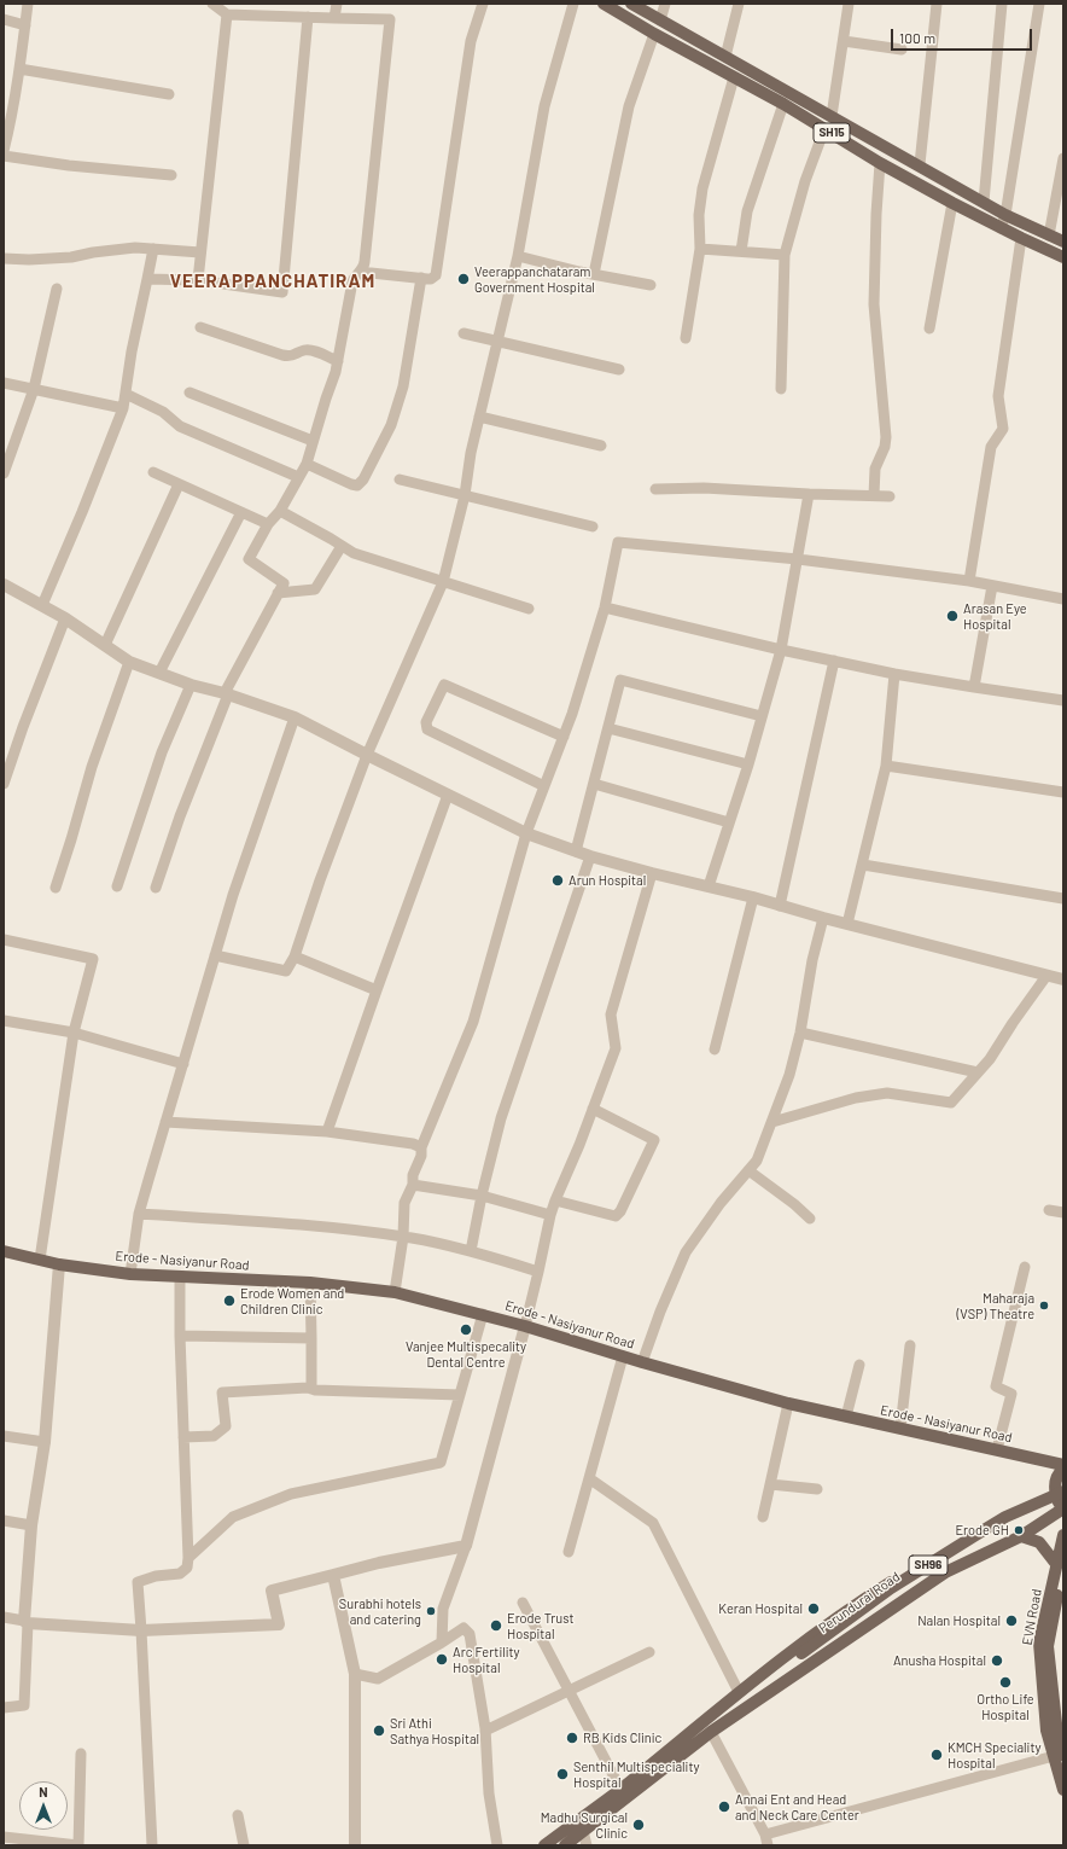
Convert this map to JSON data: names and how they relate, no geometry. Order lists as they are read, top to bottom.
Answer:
{
  "streets": {
    "main road": [
      "SH15",
      "Erode - Nasiyanur Road",
      "SH96",
      "Perundurai Road",
      "EVN Road"
    ]
  },
  "districts": ["VEERAPPANCHATIRAM"],
  "places": [
    "Veerappanchataram Government Hospital",
    "Arasan Eye Hospital",
    "Arun Hospital",
    "Erode Women and Children Clinic",
    "Maharaja (VSP) Theatre",
    "Vanjee Multispecality Dental Centre",
    "Erode GH",
    "Keran Hospital",
    "Surabhi hotels and catering",
    "Nalan Hospital",
    "Erode Trust Hospital",
    "Arc Fertility Hospital",
    "Anusha Hospital",
    "Ortho Life Hospital",
    "Sri Athi Sathya Hospital",
    "RB Kids Clinic",
    "KMCH Speciality Hospital",
    "Senthil Multispeciality Hospital",
    "Annai Ent and Head and Neck Care Center",
    "Madhu Surgical Clinic"
  ],
  "scale_bar": "100 m",
  "north": "top"
}
